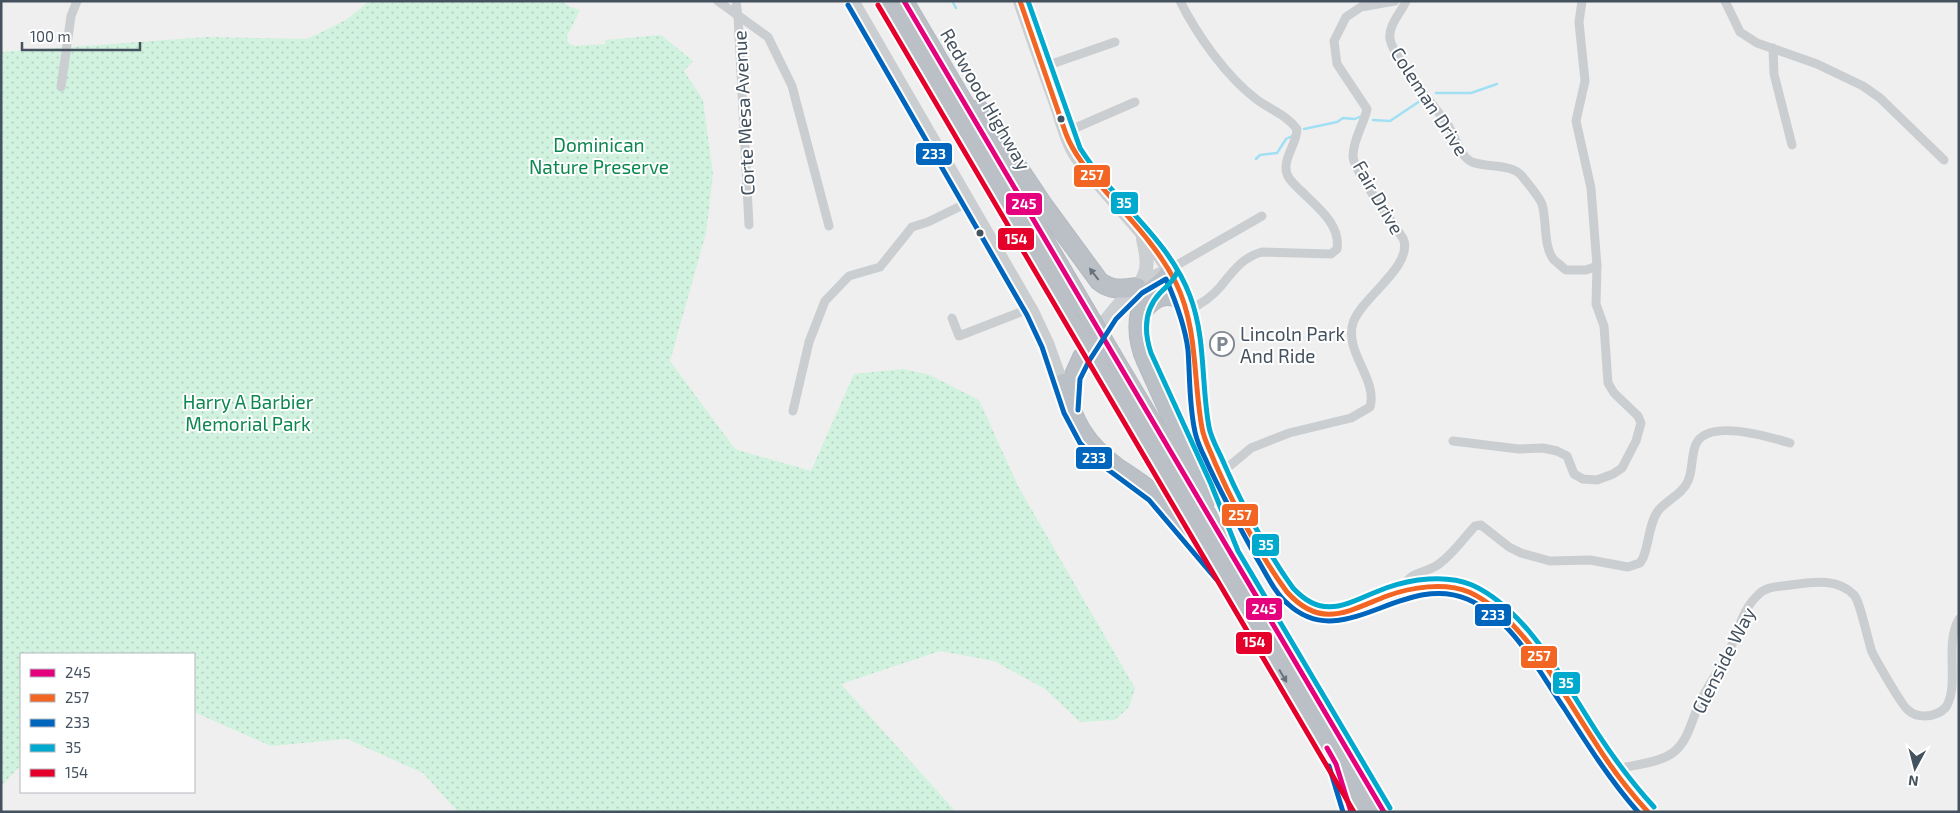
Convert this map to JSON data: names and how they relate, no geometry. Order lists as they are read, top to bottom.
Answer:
{
  "streets": {
    "highway": ["Redwood Highway"],
    "street": [
      "Coleman Drive",
      "Corte Mesa Avenue",
      "Fair Drive",
      "Glenside Way"
    ]
  },
  "parks": ["Dominican Nature Preserve", "Harry A Barbier Memorial Park"],
  "places": {
    "parking": ["Lincoln Park And Ride"]
  },
  "lines": [
    "transit line 245",
    "transit line 257",
    "transit line 35",
    "transit line 233",
    "transit line 154"
  ],
  "legend": [
    "245",
    "257",
    "233",
    "35",
    "154"
  ],
  "scale_bar": "100 m",
  "north": "bottom"
}
